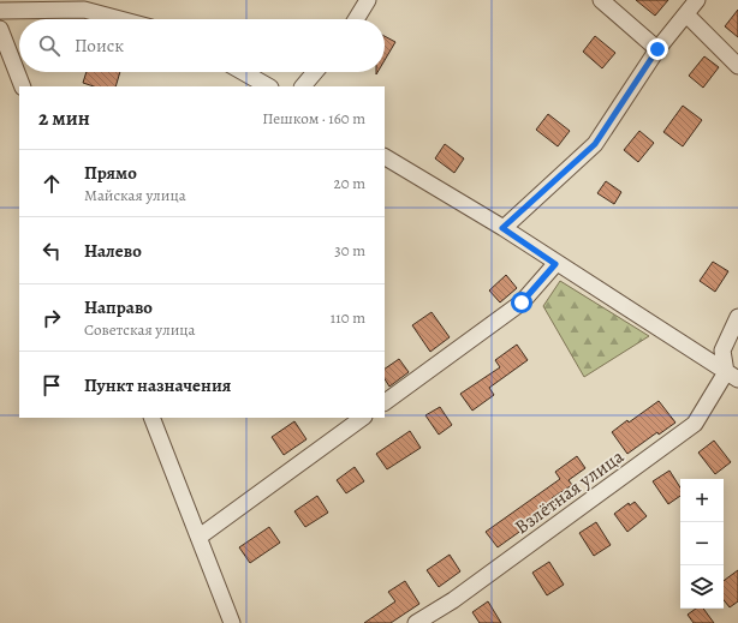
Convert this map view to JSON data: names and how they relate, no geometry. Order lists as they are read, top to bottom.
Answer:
{
  "streets": {
    "street": ["Взлётная улица"]
  },
  "page": {
    "search": "Поиск",
    "heading": ["2 мин", "Пешком · 160 m"],
    "list": [
      ["Прямо", "Майская улица", "20 m"],
      ["Налево", "30 m"],
      ["Направо", "Советская улица", "110 m"],
      "Пункт назначения"
    ],
    "map_buttons": ["+", "−"]
  }
}
